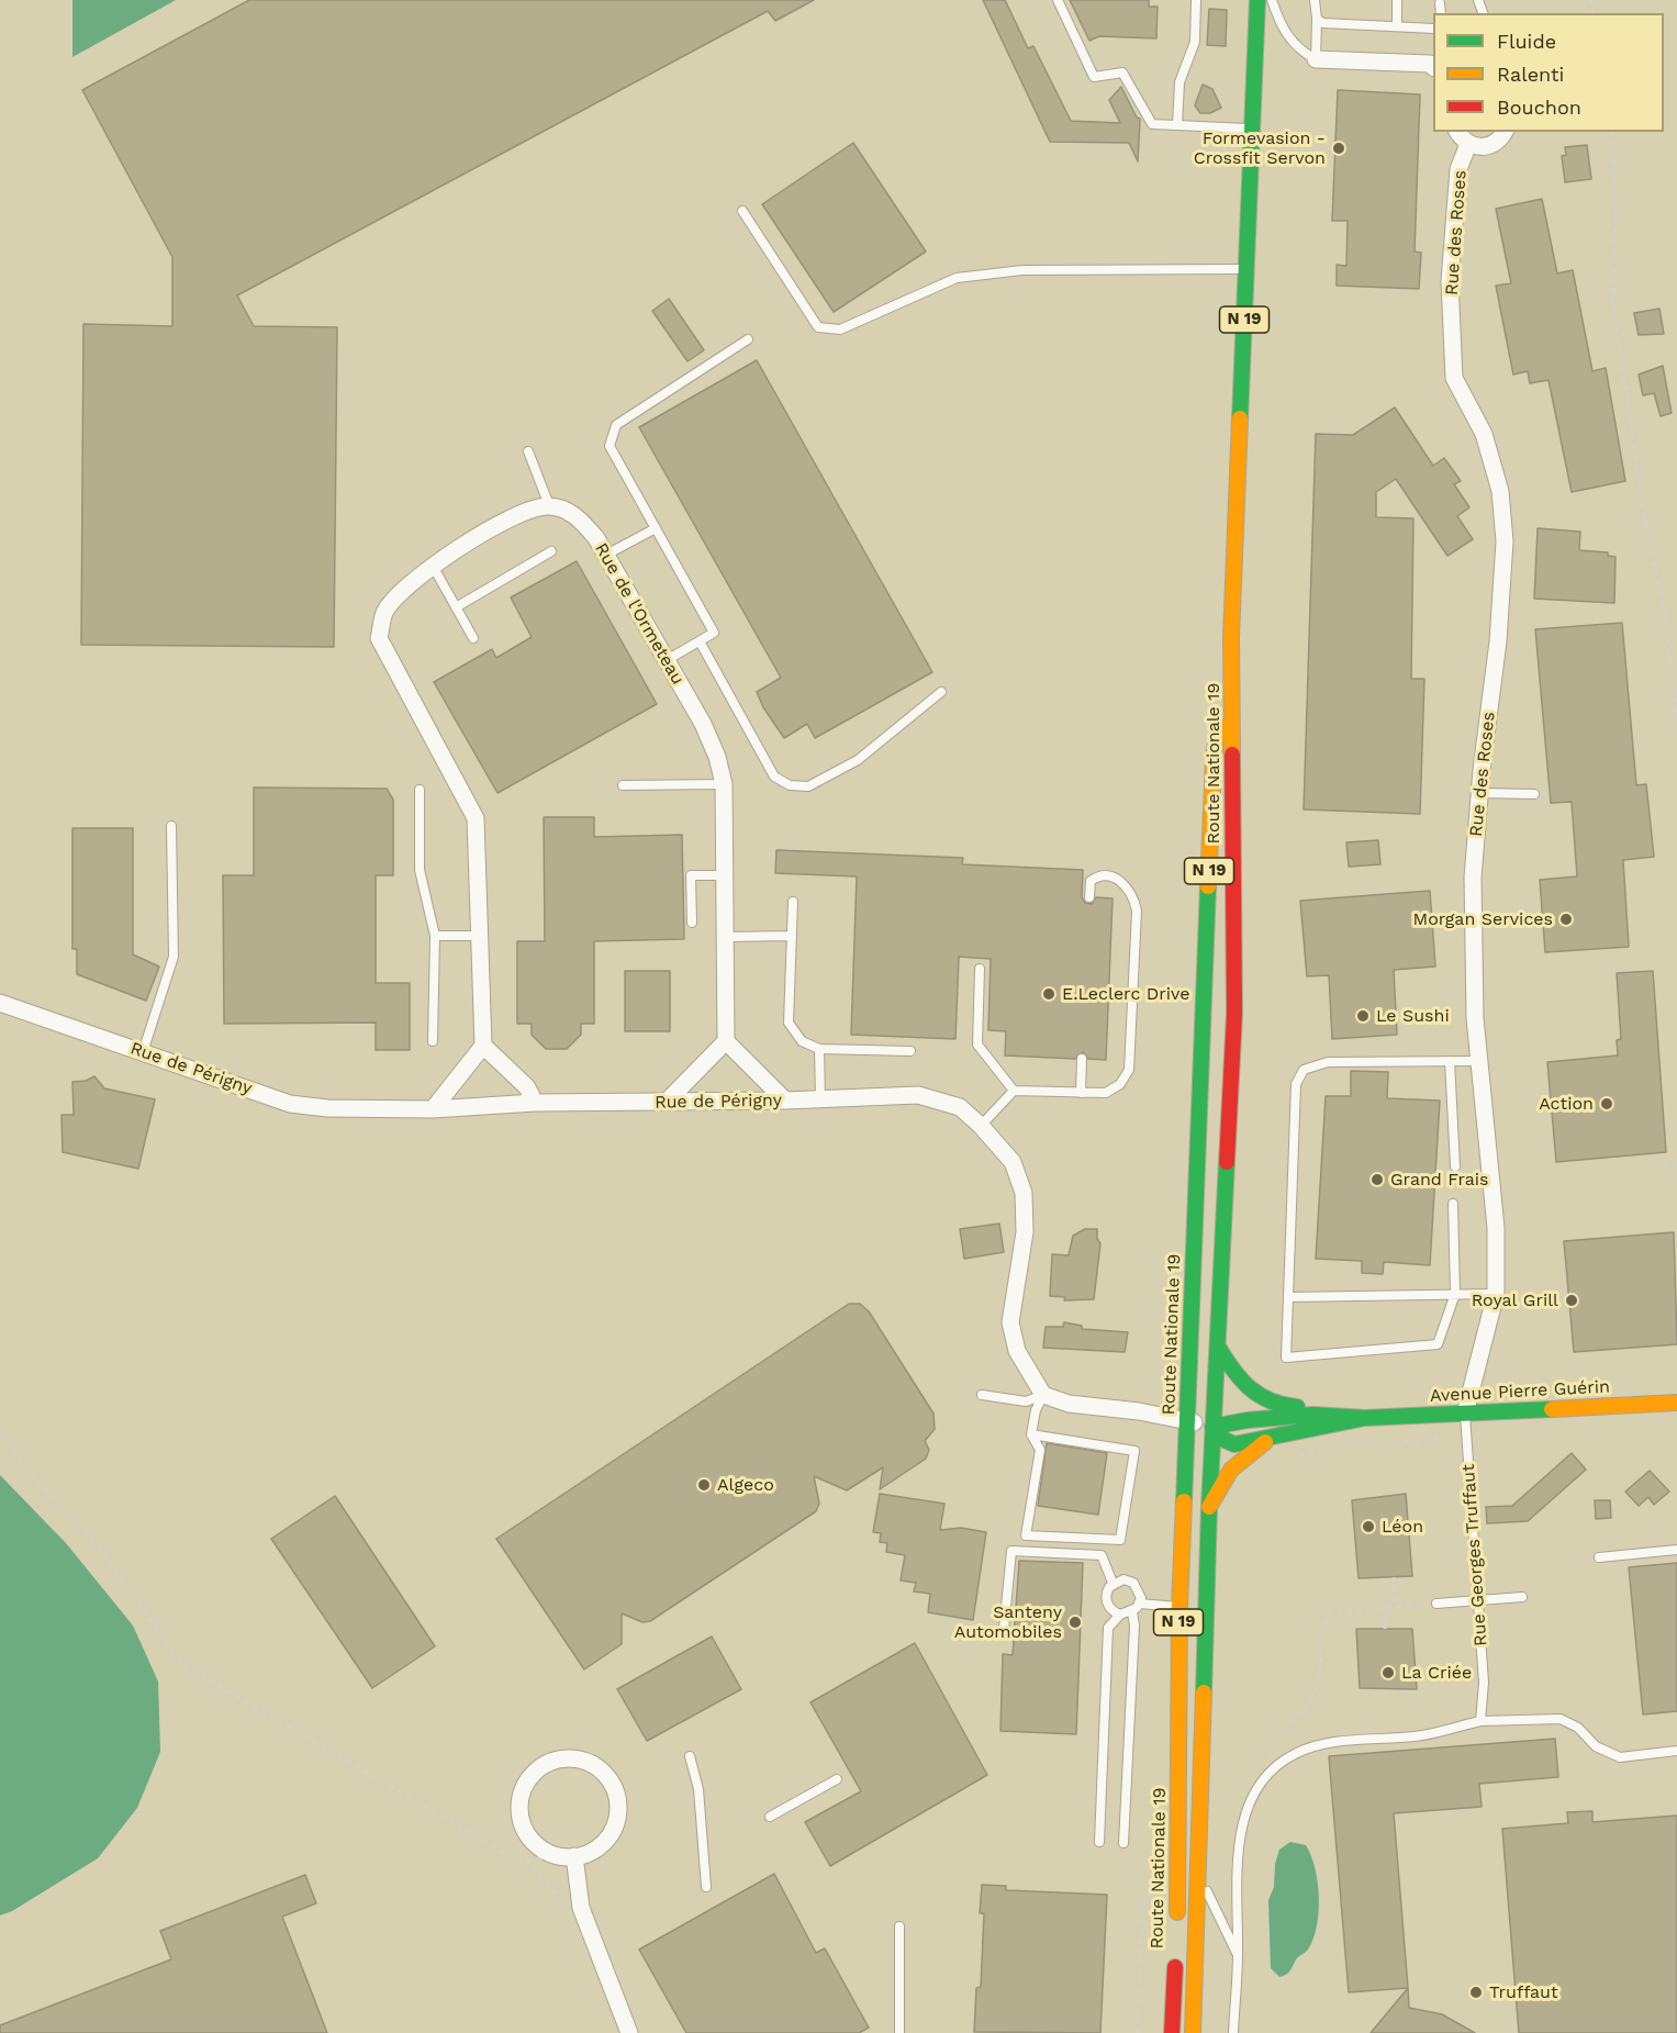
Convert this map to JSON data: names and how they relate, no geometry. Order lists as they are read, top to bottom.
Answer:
{
  "streets": {
    "main road": ["N 19", "Route Nationale 19", "Avenue Pierre Guérin"],
    "street": ["Rue des Roses", "Rue de l'Ormeteau", "Rue de Périgny"],
    "lane": ["Rue Georges Truffaut"]
  },
  "crossings": [
    ["Rue des Roses", "Avenue Pierre Guérin"],
    ["Rue des Roses", "Rue Georges Truffaut"],
    ["Route Nationale 19", "Avenue Pierre Guérin"],
    ["Avenue Pierre Guérin", "Rue Georges Truffaut"]
  ],
  "places": [
    "Formevasion - Crossfit Servon",
    "Morgan Services",
    "E.Leclerc Drive",
    "Le Sushi",
    "Action",
    "Grand Frais",
    "Royal Grill",
    "Algeco",
    "Léon",
    "Santeny Automobiles",
    "La Criée",
    "Truffaut"
  ],
  "legend": ["Fluide", "Ralenti", "Bouchon"]
}
